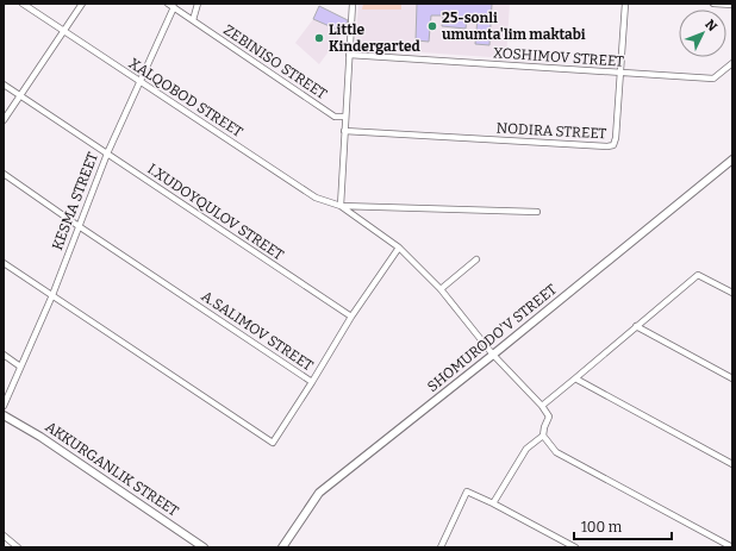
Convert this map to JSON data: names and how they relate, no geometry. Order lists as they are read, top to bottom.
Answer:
{
  "streets": {
    "street": [
      "XOSHIMOV STREET",
      "ZEBINISO STREET",
      "ХALQOBOD STREET",
      "NODIRA STREET",
      "KESMA STREET",
      "I.ХUDOYQULOV STREET",
      "A.SALIMOV STREET",
      "SHOMURODO'V STREET",
      "AKKURGANLIK STREET"
    ]
  },
  "crossings": [
    ["XOSHIMOV STREET", "NODIRA STREET"],
    ["ZEBINISO STREET", "KESMA STREET"],
    ["ХALQOBOD STREET", "KESMA STREET"],
    ["KESMA STREET", "I.ХUDOYQULOV STREET"],
    ["KESMA STREET", "A.SALIMOV STREET"]
  ],
  "places": ["25-sonli umumta'lim maktabi", "Little Kindergarted"],
  "scale_bar": "100 m",
  "north": "top right"
}
